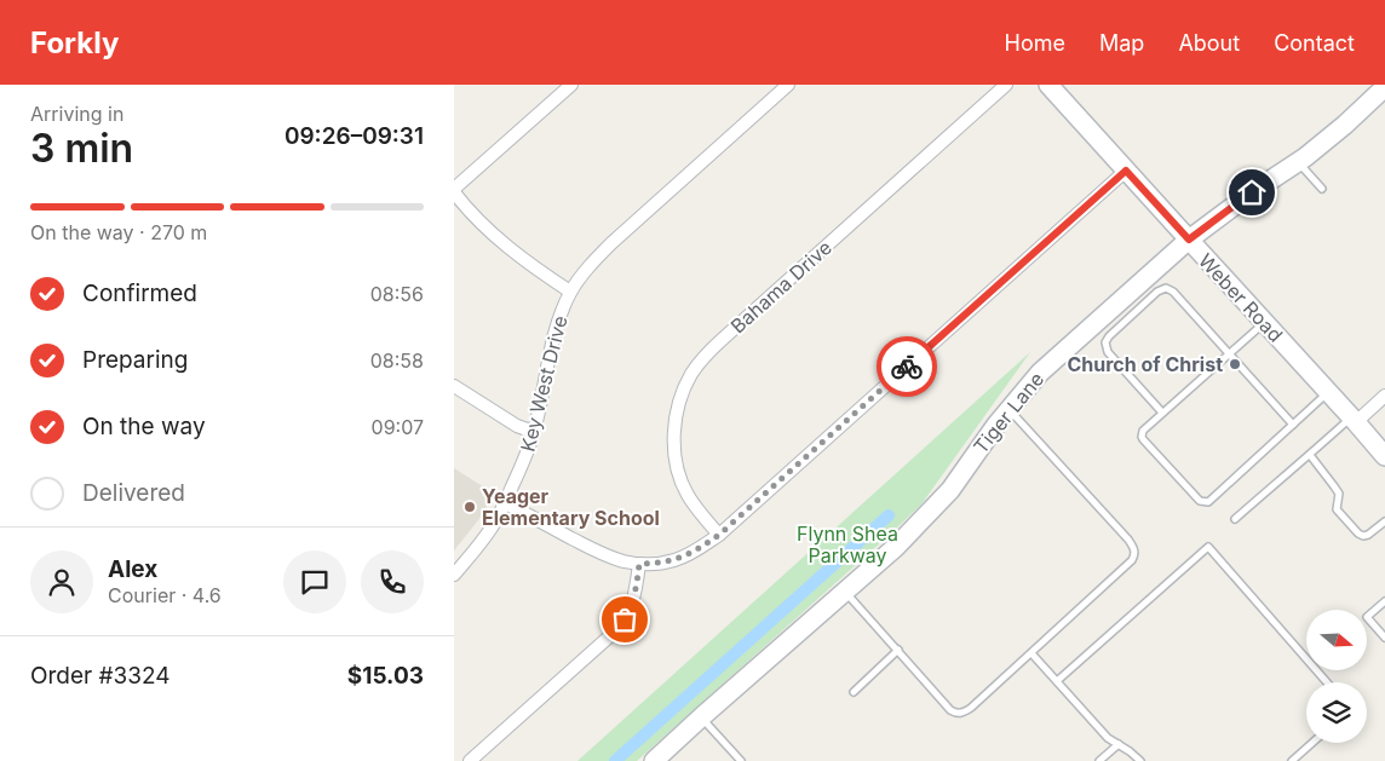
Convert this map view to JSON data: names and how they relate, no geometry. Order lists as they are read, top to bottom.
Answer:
{
  "streets": {
    "street": [
      "Bahama Drive",
      "Weber Road",
      "Key West Drive",
      "Tiger Lane"
    ]
  },
  "crossings": [
    ["Weber Road", "Tiger Lane"]
  ],
  "parks": ["Flynn Shea Parkway"],
  "places": ["Church of Christ", "Yeager Elementary School"],
  "north": "right",
  "page": {
    "header": "Forkly",
    "nav": [
      "Home",
      "Map",
      "About",
      "Contact"
    ],
    "heading": ["3 min", "Arriving in", "09:26–09:31"],
    "panel": [
      "Alex",
      "Courier · 4.6",
      "Order #3324",
      "$15.03"
    ],
    "bar": "On the way · 270 m",
    "list": [
      ["Confirmed", "08:56"],
      ["Preparing", "08:58"],
      ["On the way", "09:07"],
      "Delivered"
    ]
  }
}
